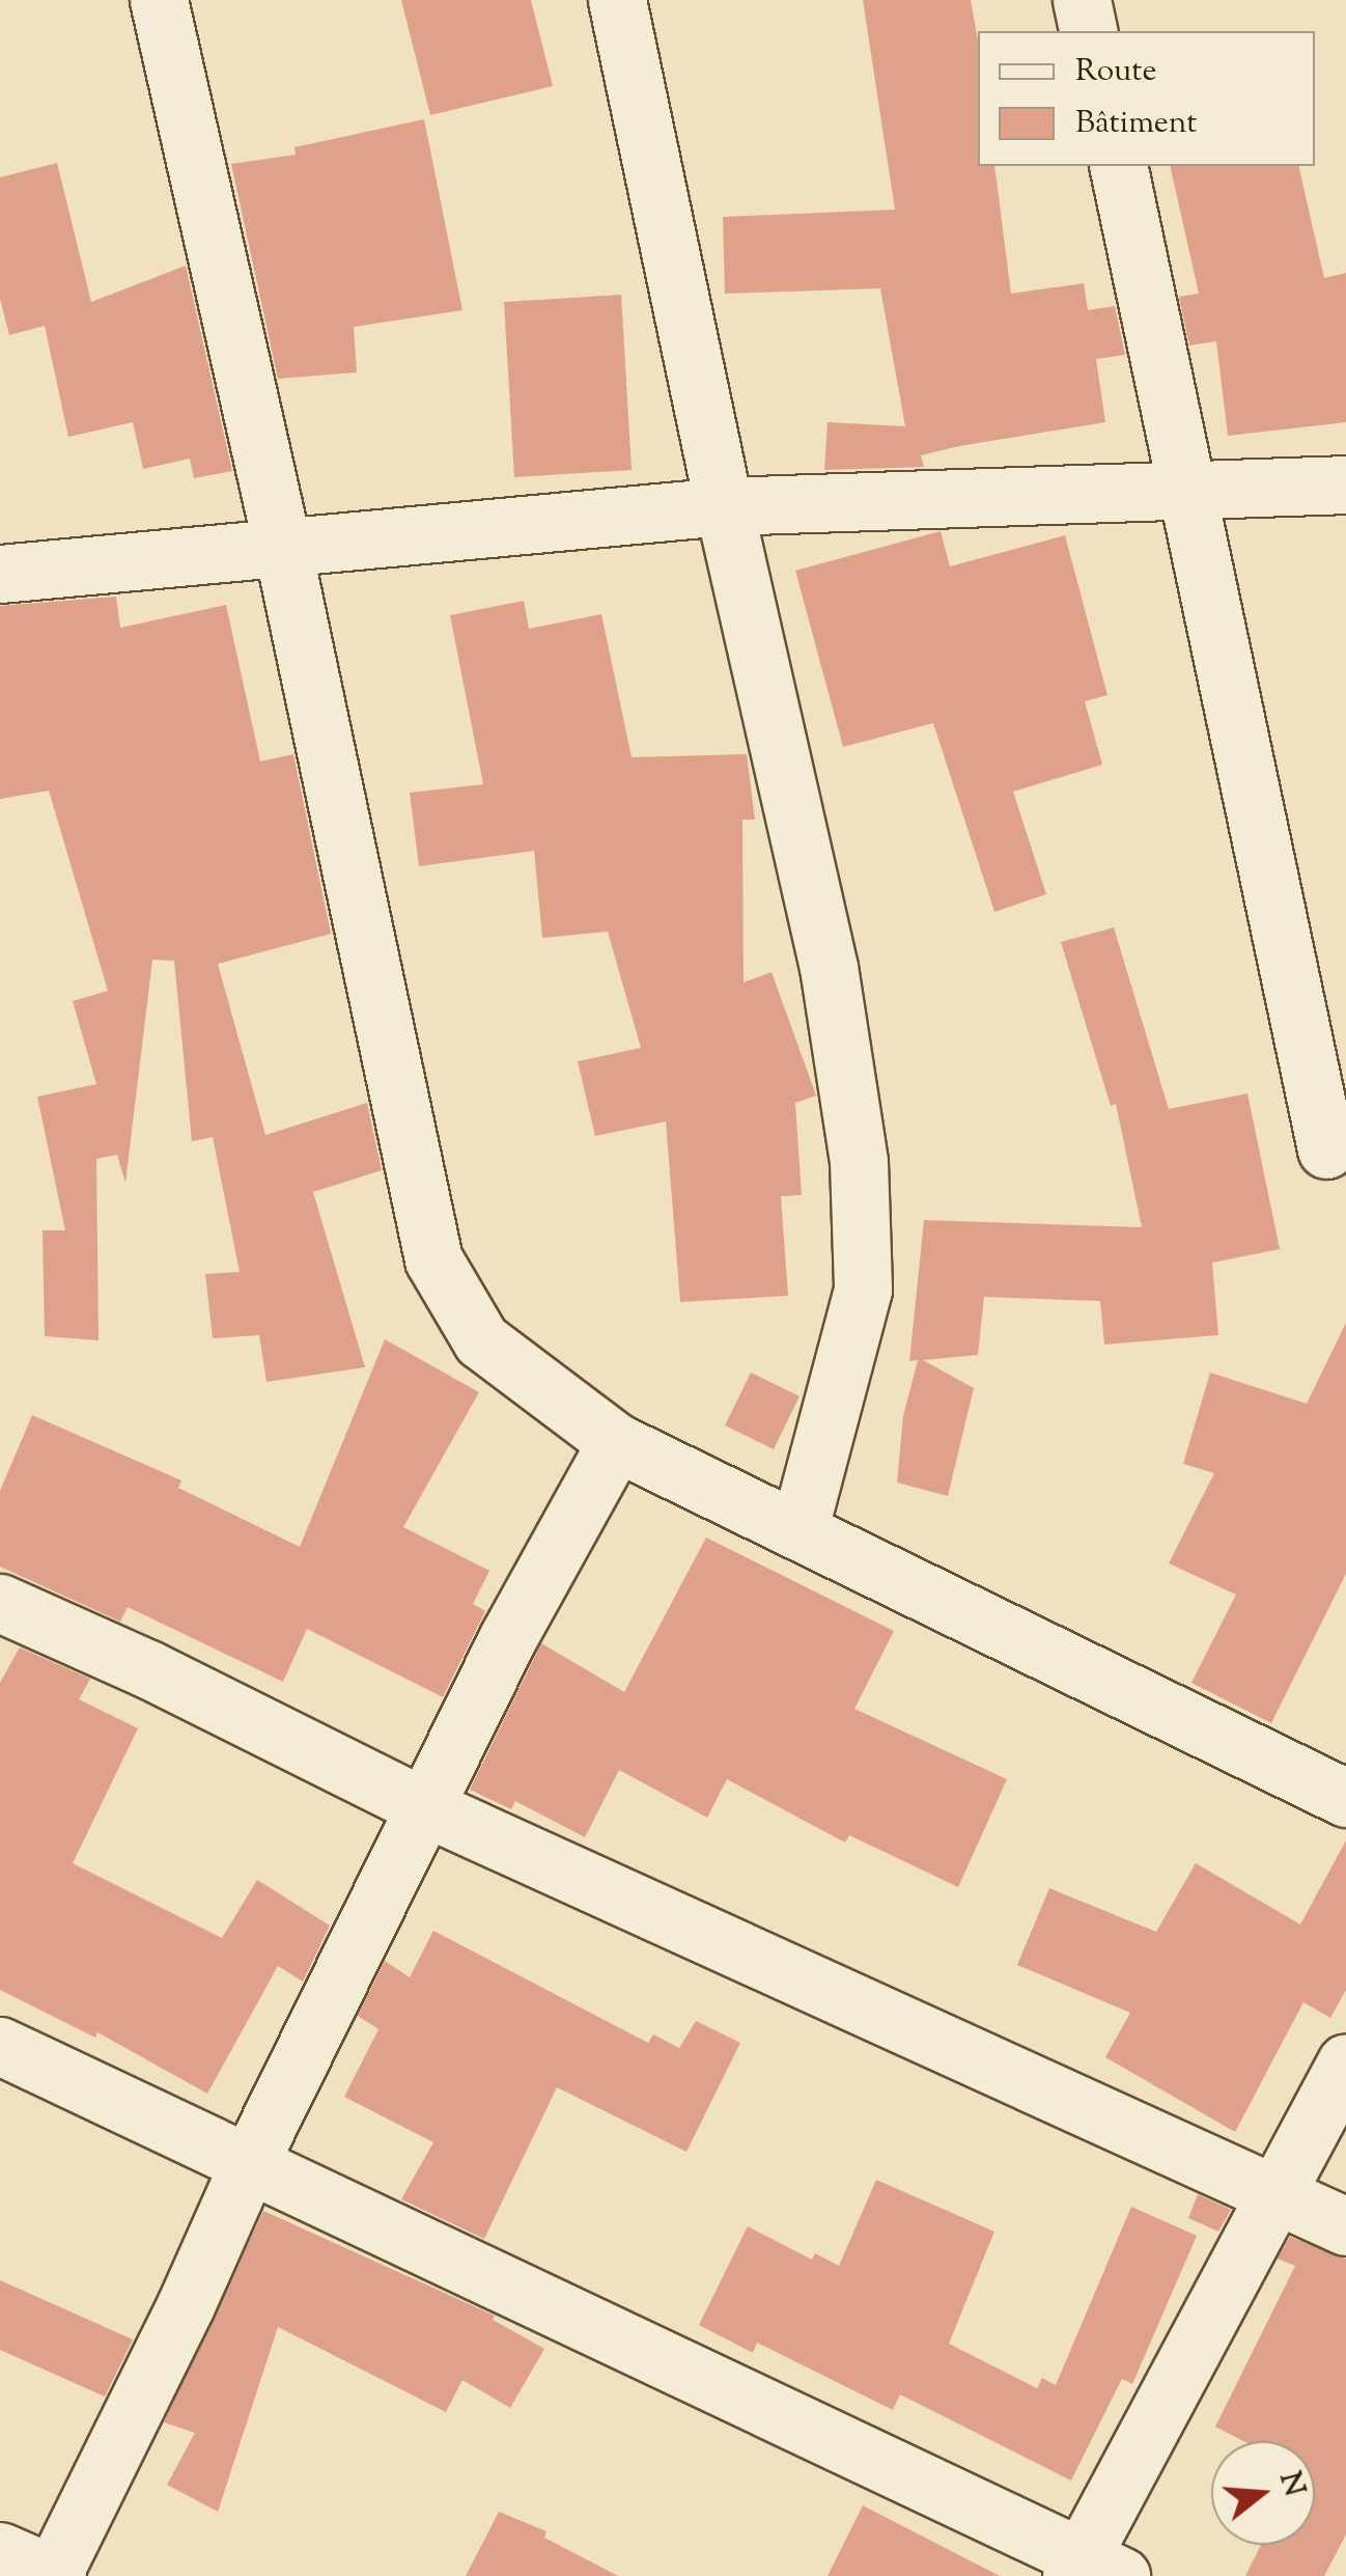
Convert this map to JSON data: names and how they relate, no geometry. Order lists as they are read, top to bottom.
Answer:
{
  "legend": ["Route", "Bâtiment"],
  "north": "right"
}
